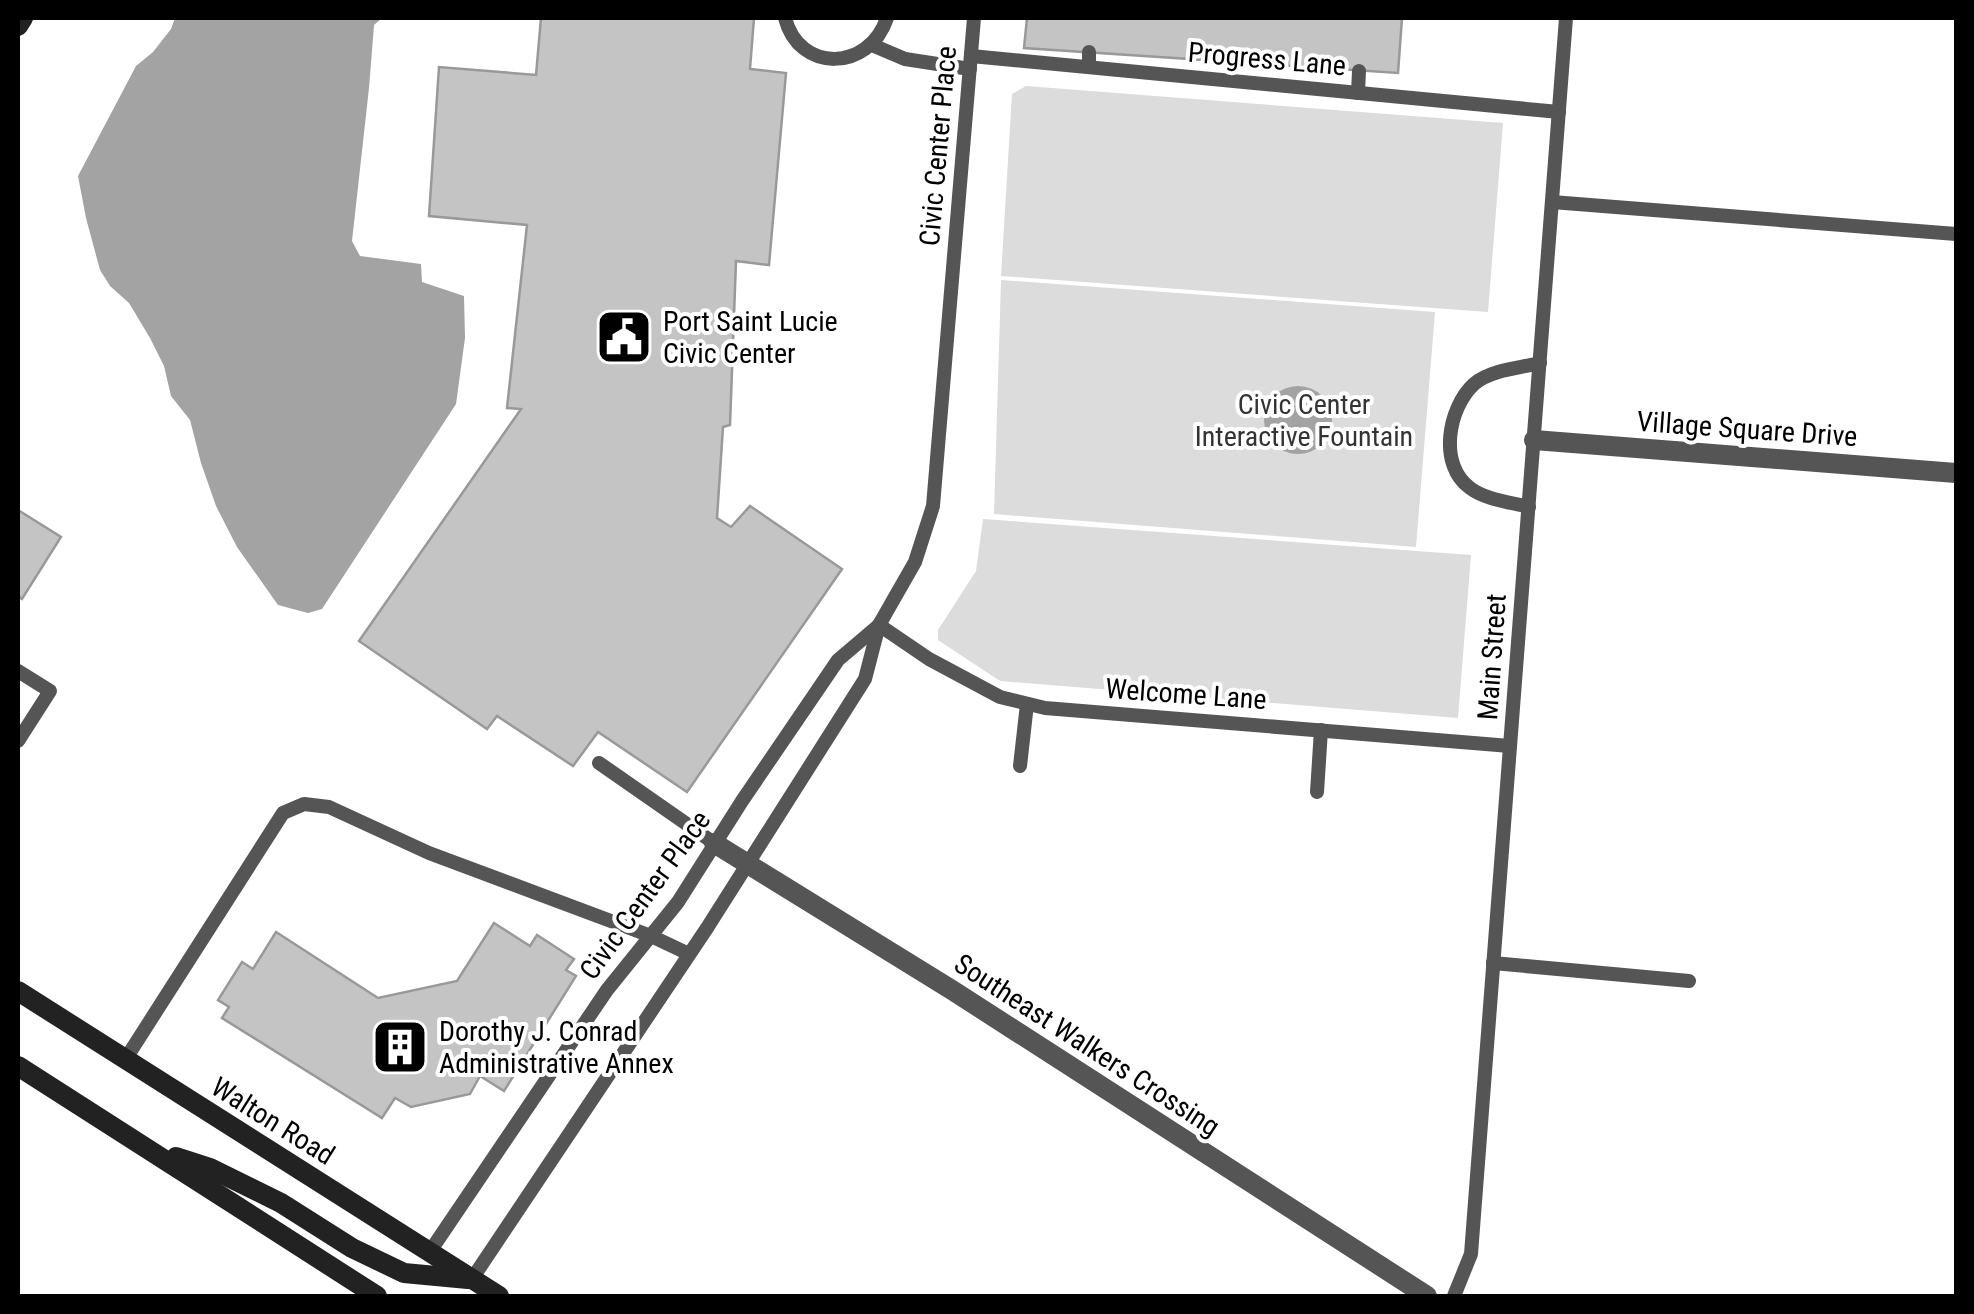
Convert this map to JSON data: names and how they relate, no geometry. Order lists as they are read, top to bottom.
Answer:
{
  "streets": {
    "main road": ["Walton Road"],
    "street": ["Village Square Drive", "Southeast Walkers Crossing"],
    "lane": [
      "Progress Lane",
      "Civic Center Place",
      "Main Street",
      "Welcome Lane"
    ]
  },
  "crossings": [
    ["Progress Lane", "Civic Center Place"],
    ["Progress Lane", "Main Street"],
    ["Civic Center Place", "Welcome Lane"],
    ["Civic Center Place", "Southeast Walkers Crossing"],
    ["Civic Center Place", "Walton Road"],
    ["Village Square Drive", "Main Street"],
    ["Main Street", "Welcome Lane"]
  ],
  "parks": ["Civic Center Interactive Fountain"],
  "places": {
    "public building": ["Port Saint Lucie Civic Center"],
    "building": ["Dorothy J. Conrad Administrative Annex"]
  }
}
